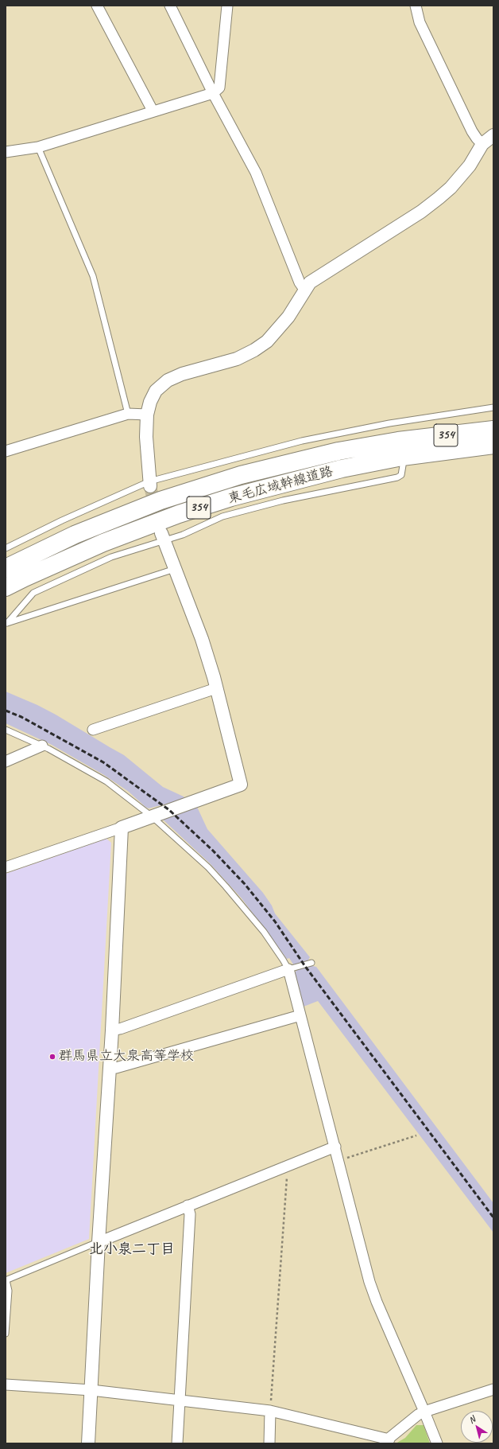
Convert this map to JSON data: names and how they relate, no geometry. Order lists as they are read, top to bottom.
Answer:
{
  "streets": {
    "highway": ["354", "東毛広域幹線道路"]
  },
  "districts": ["北小泉二丁目"],
  "places": ["群馬県立大泉高等学校"],
  "north": "top left"
}
